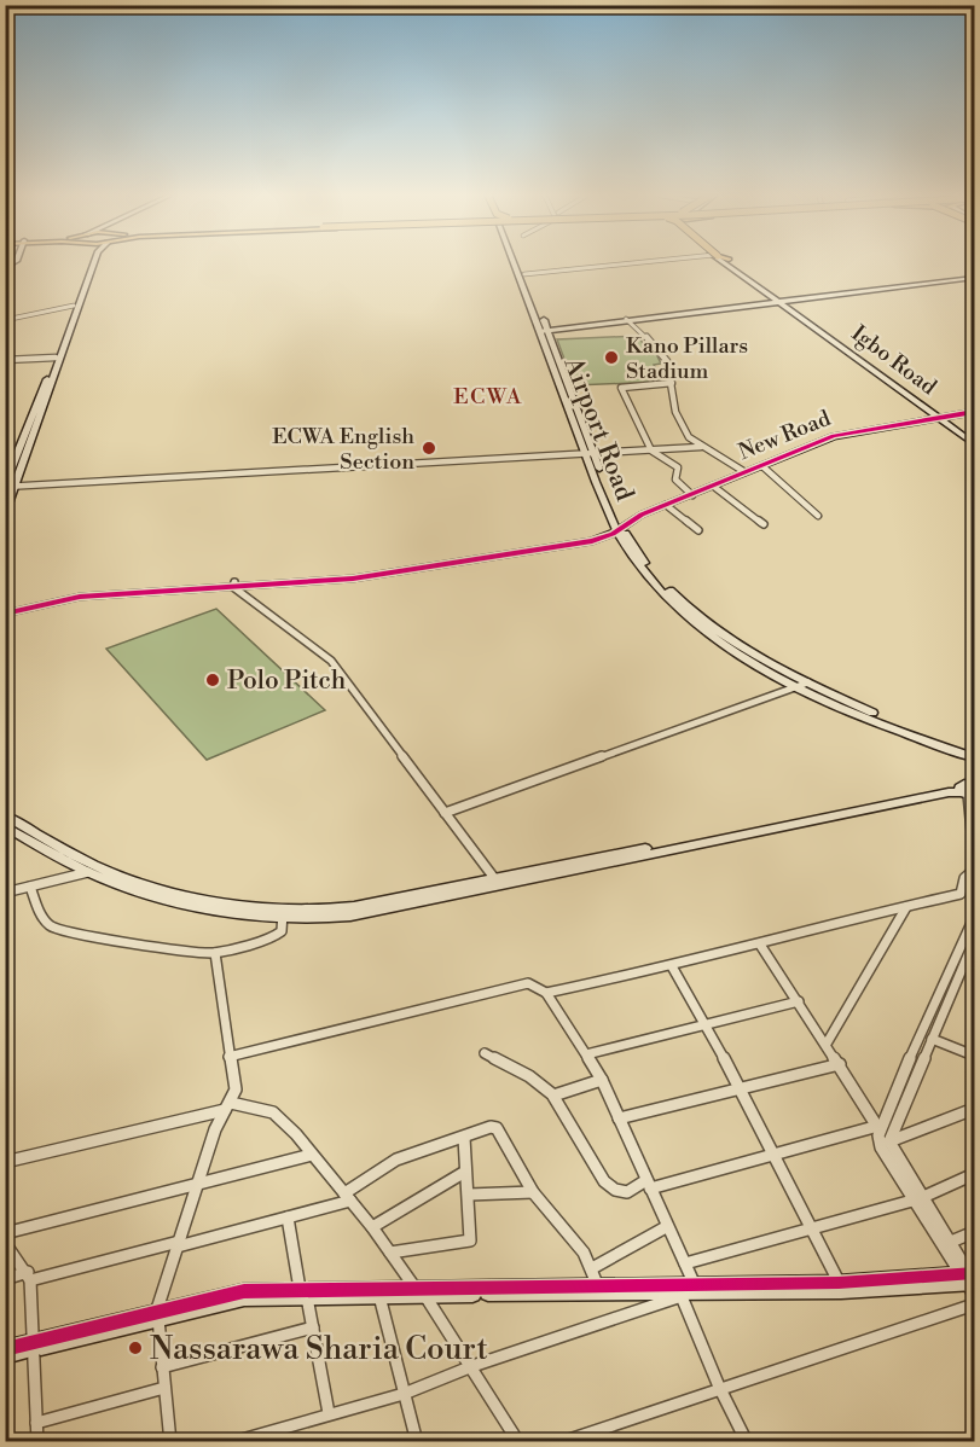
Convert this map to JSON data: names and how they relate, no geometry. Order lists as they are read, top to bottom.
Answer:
{
  "streets": {
    "main road": ["Igbo Road", "Airport Road", "New Road"]
  },
  "crossings": [
    ["Igbo Road", "New Road"],
    ["Airport Road", "New Road"]
  ],
  "districts": ["ECWA"],
  "places": [
    "Kano Pillars Stadium",
    "ECWA English Section",
    "Polo Pitch",
    "Nassarawa Sharia Court"
  ]
}
